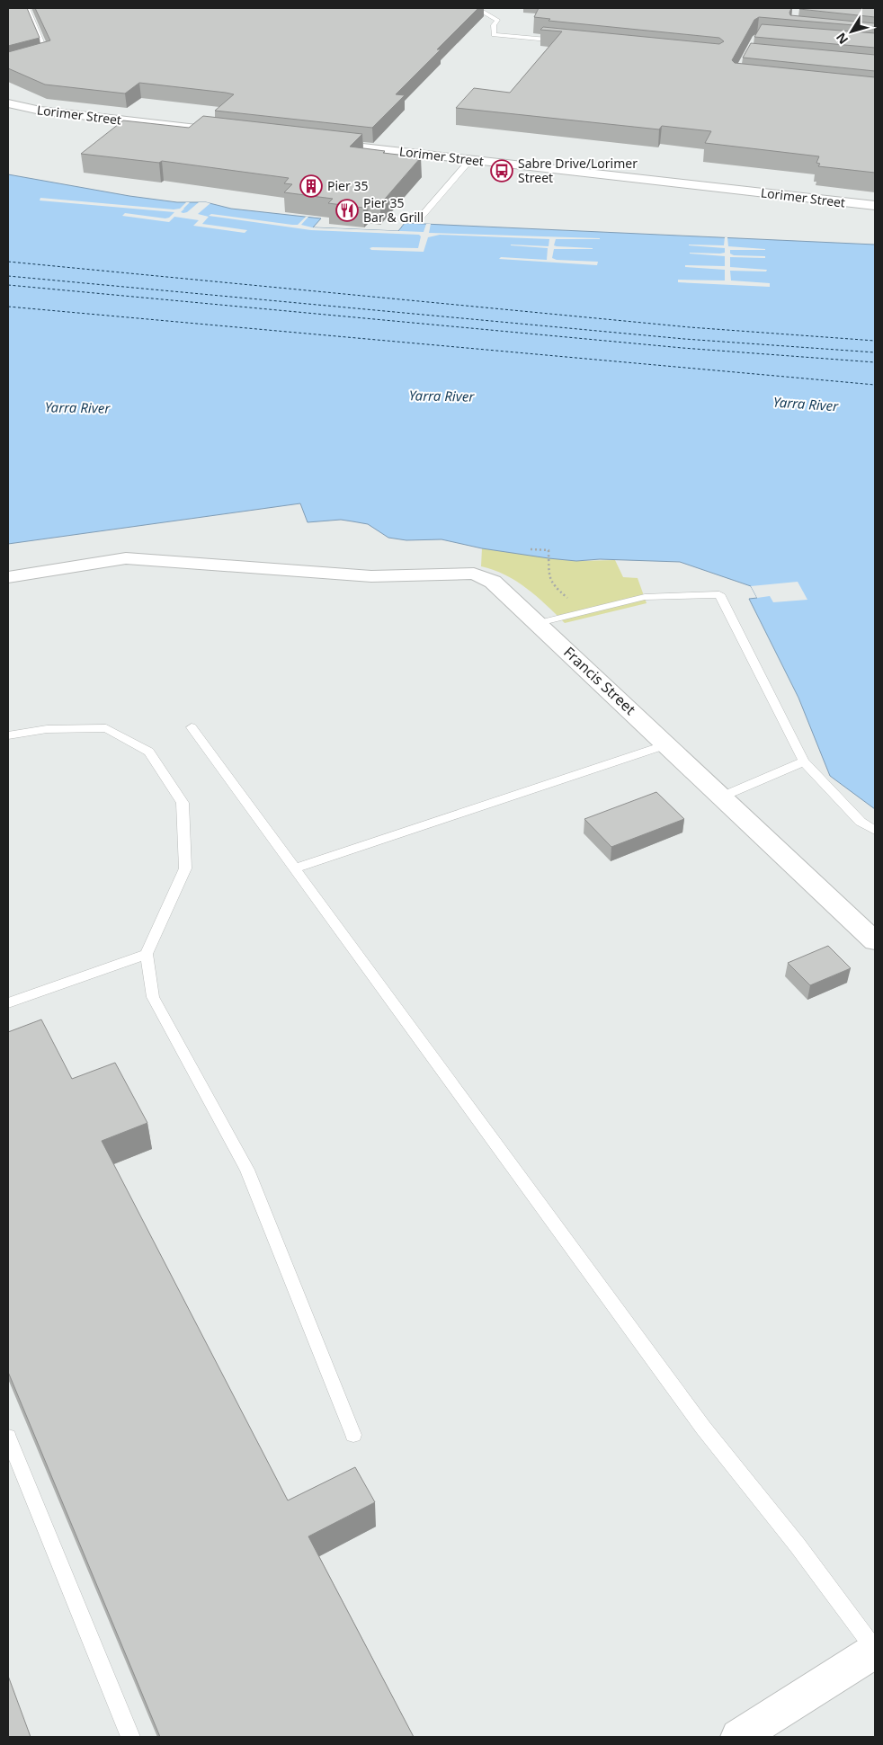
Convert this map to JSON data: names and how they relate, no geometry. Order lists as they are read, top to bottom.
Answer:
{
  "streets": {
    "street": ["Lorimer Street", "Francis Street"]
  },
  "water": ["Yarra River"],
  "places": {
    "bus stop": ["Sabre Drive/Lorimer Street"],
    "building": ["Pier 35"],
    "restaurant": ["Pier 35 Bar & Grill"]
  },
  "north": "bottom left"
}
